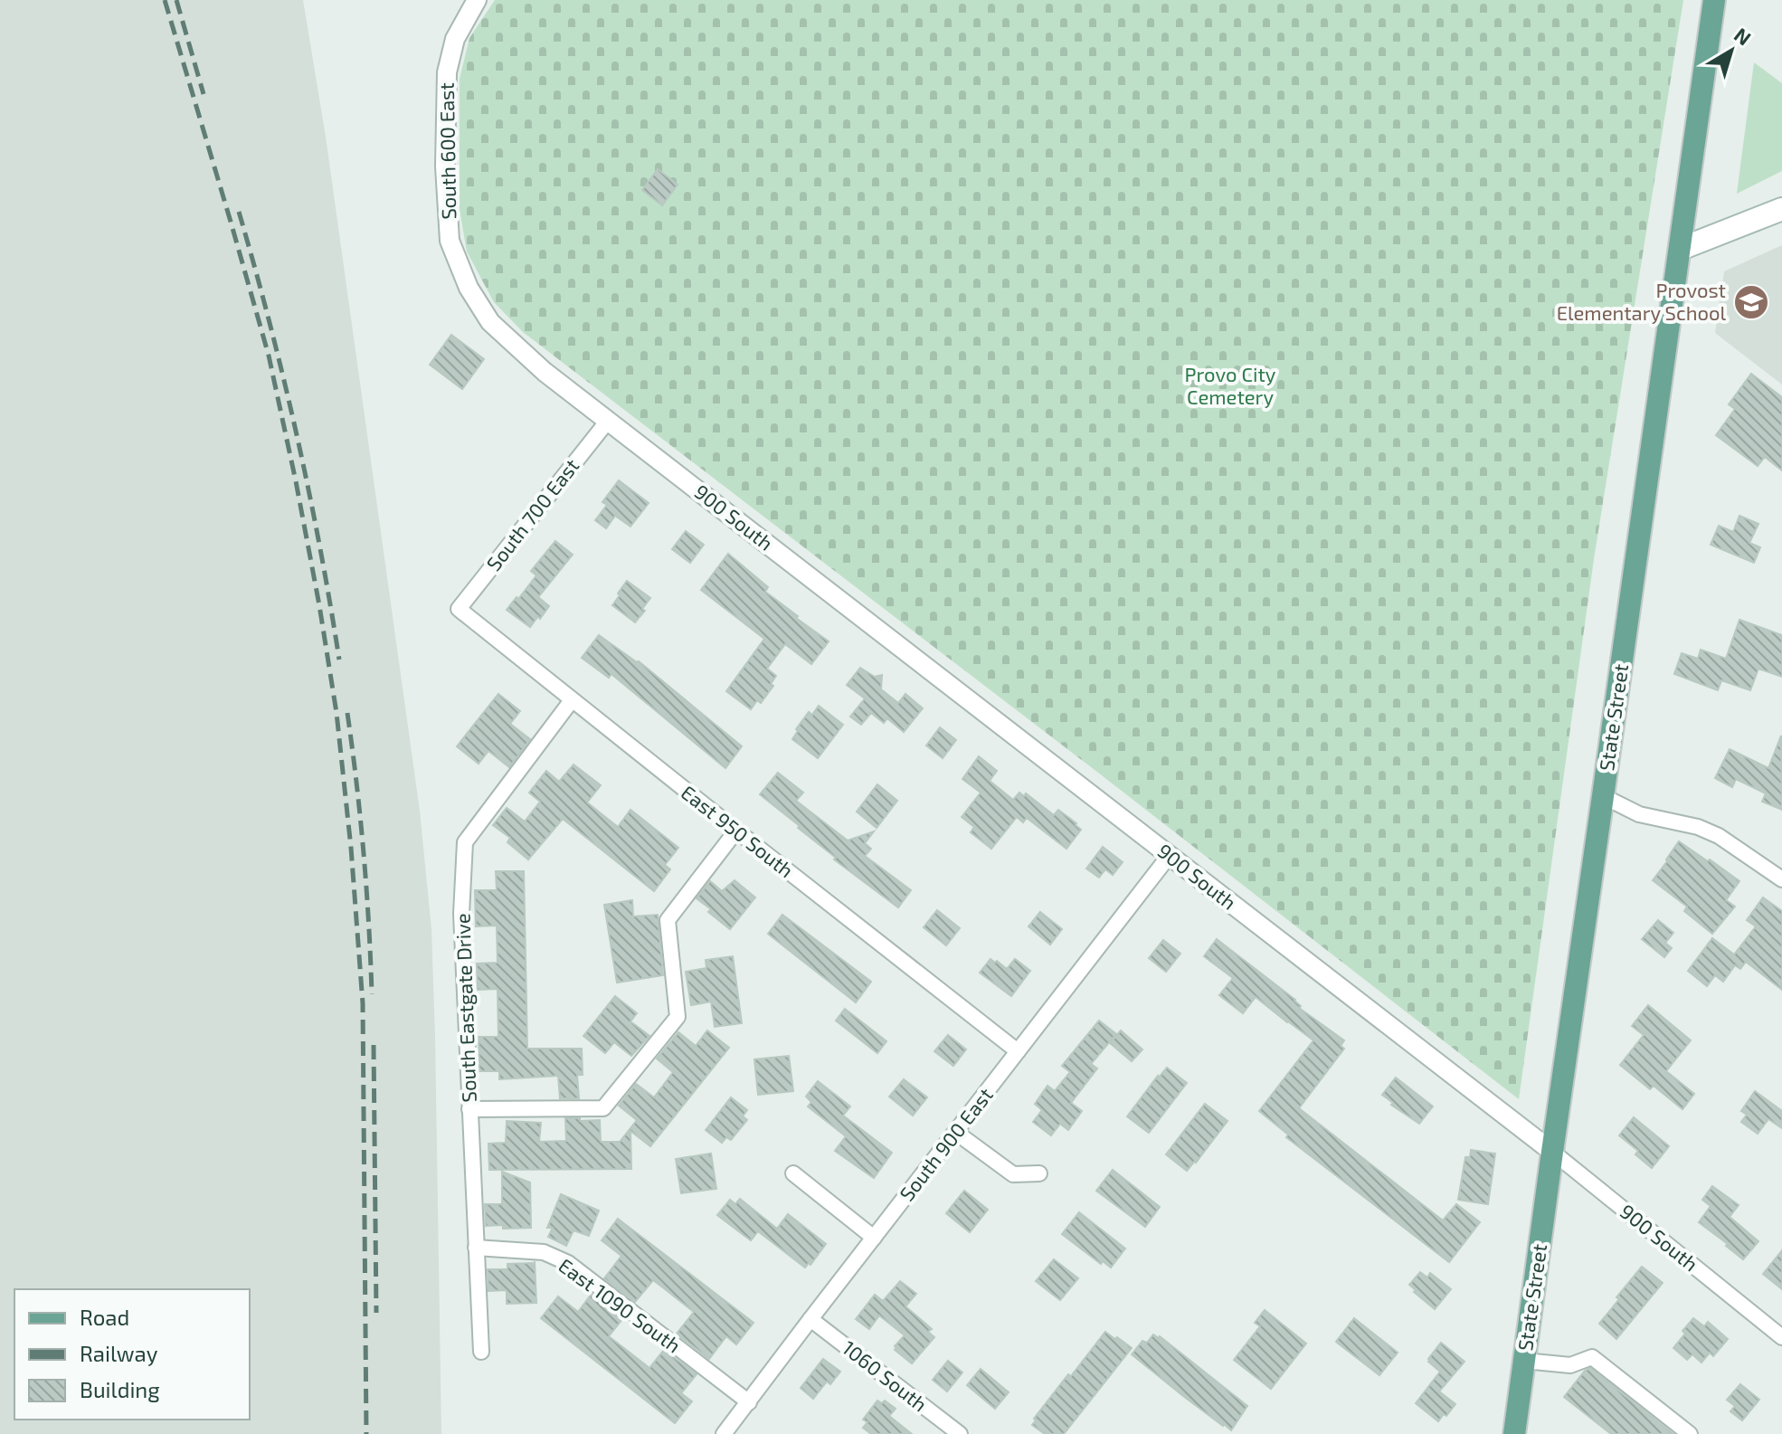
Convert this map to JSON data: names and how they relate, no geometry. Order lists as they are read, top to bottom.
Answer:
{
  "streets": {
    "main road": ["State Street"],
    "street": [
      "South 600 East",
      "South 700 East",
      "900 South",
      "East 950 South",
      "South Eastgate Drive",
      "South 900 East",
      "East 1090 South",
      "1060 South"
    ]
  },
  "crossings": [
    ["South 600 East", "South 700 East"],
    ["South 600 East", "900 South"],
    ["South 700 East", "900 South"],
    ["South 700 East", "East 950 South"],
    ["900 South", "State Street"],
    ["900 South", "South 900 East"],
    ["East 950 South", "South Eastgate Drive"],
    ["East 950 South", "South 900 East"],
    ["South Eastgate Drive", "East 1090 South"],
    ["South 900 East", "East 1090 South"],
    ["South 900 East", "1060 South"]
  ],
  "parks": ["Provo City Cemetery"],
  "places": {
    "school or university": ["Provost Elementary School"]
  },
  "legend": ["Road", "Railway", "Building"],
  "north": "top right"
}
